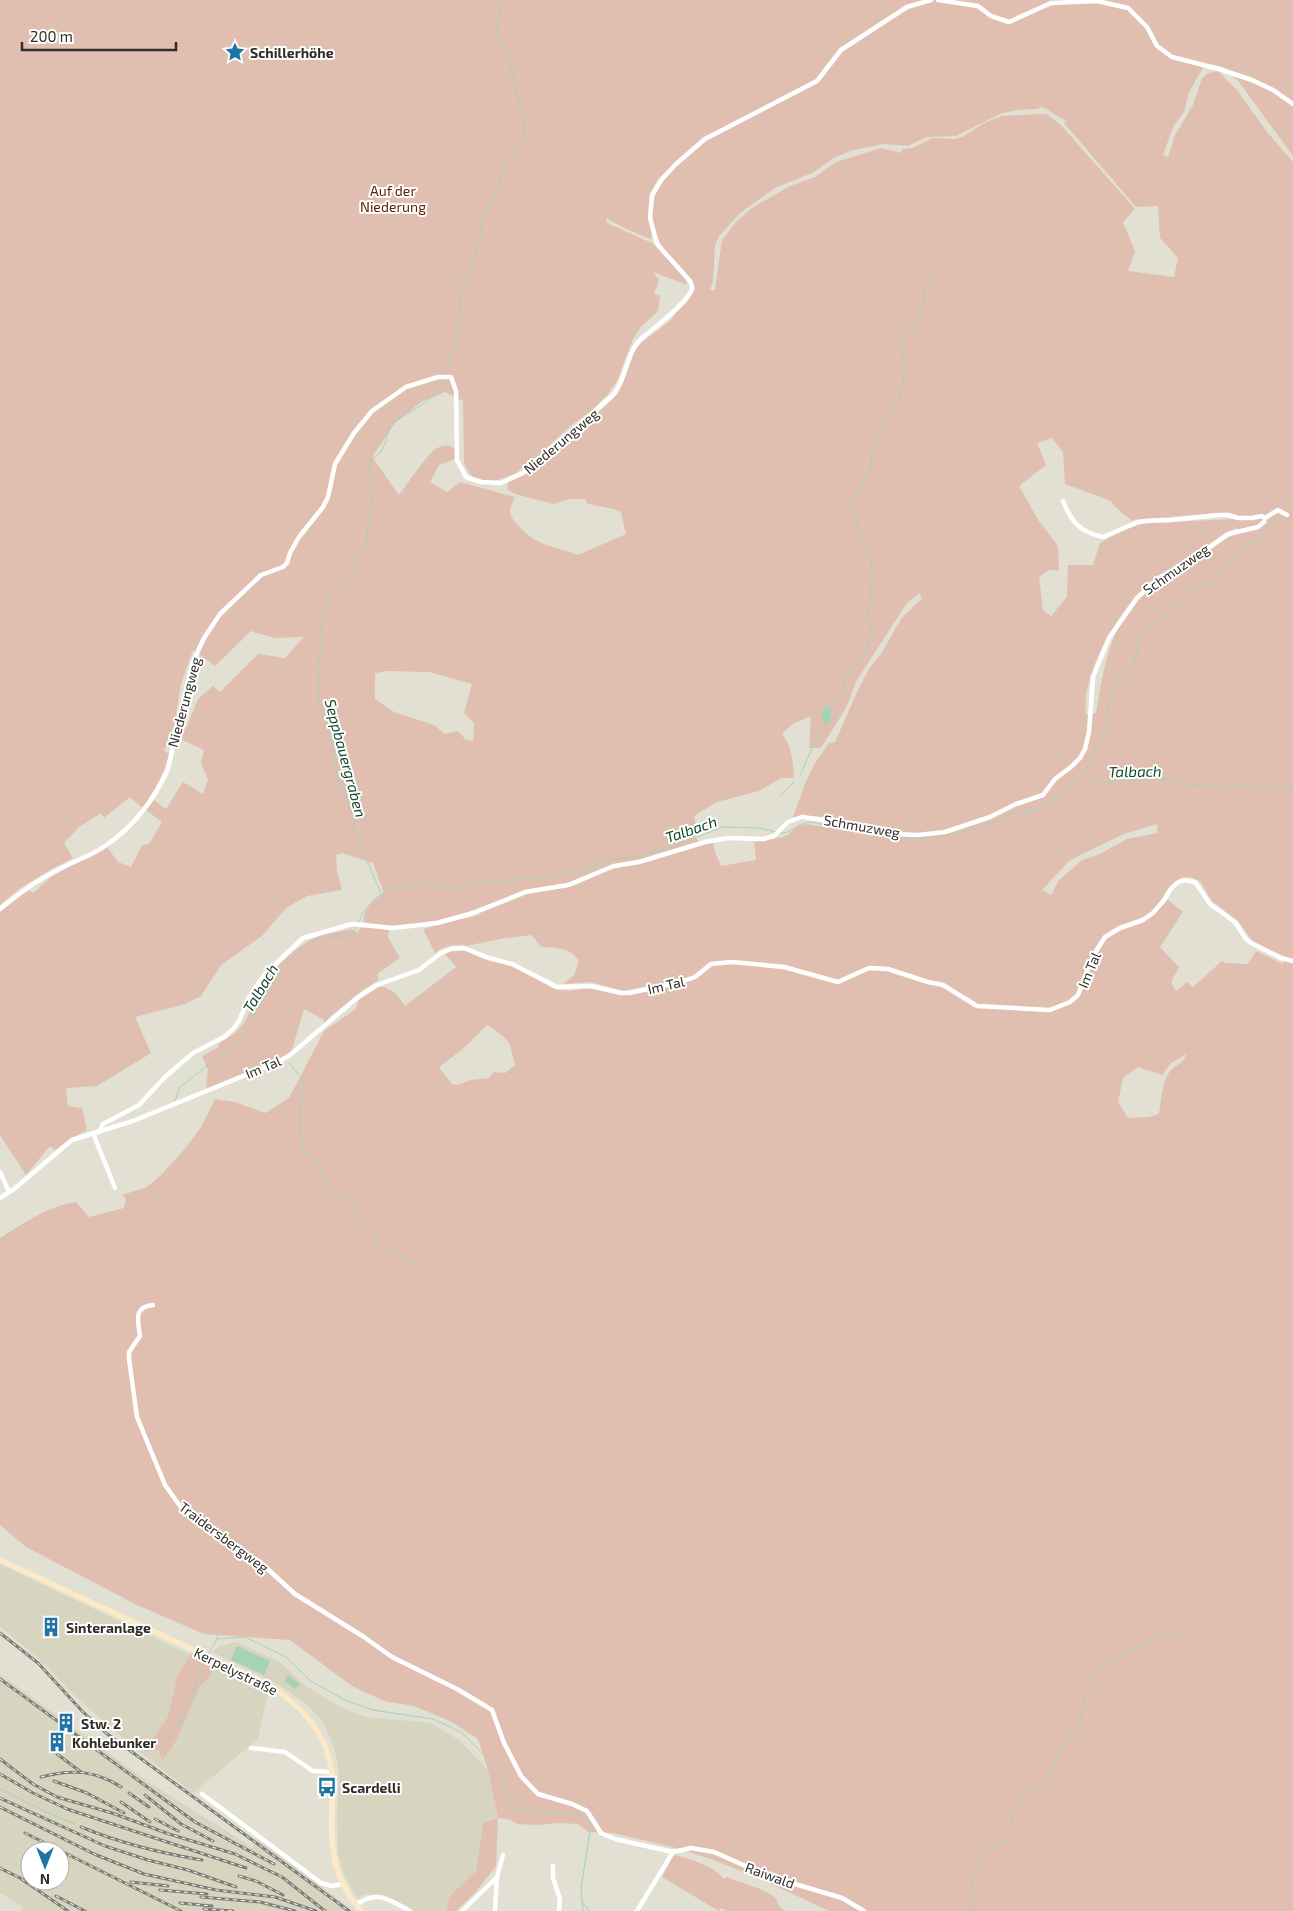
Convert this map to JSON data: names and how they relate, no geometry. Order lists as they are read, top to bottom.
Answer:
{
  "streets": {
    "main road": ["Kerpelystraße"],
    "street": [
      "Niederungweg",
      "Schmuzweg",
      "Im Tal",
      "Traidersbergweg",
      "Raiwald"
    ]
  },
  "crossings": [
    ["Schmuzweg", "Im Tal"],
    ["Traidersbergweg", "Raiwald"]
  ],
  "water": ["Seppbauergraben", "Talbach"],
  "parks": ["Auf der Niederung"],
  "places": {
    "place": ["Schillerhöhe"],
    "building": ["Sinteranlage", "Stw. 2", "Kohlebunker"],
    "bus stop": ["Scardelli"]
  },
  "scale_bar": "200 m",
  "north": "bottom"
}
